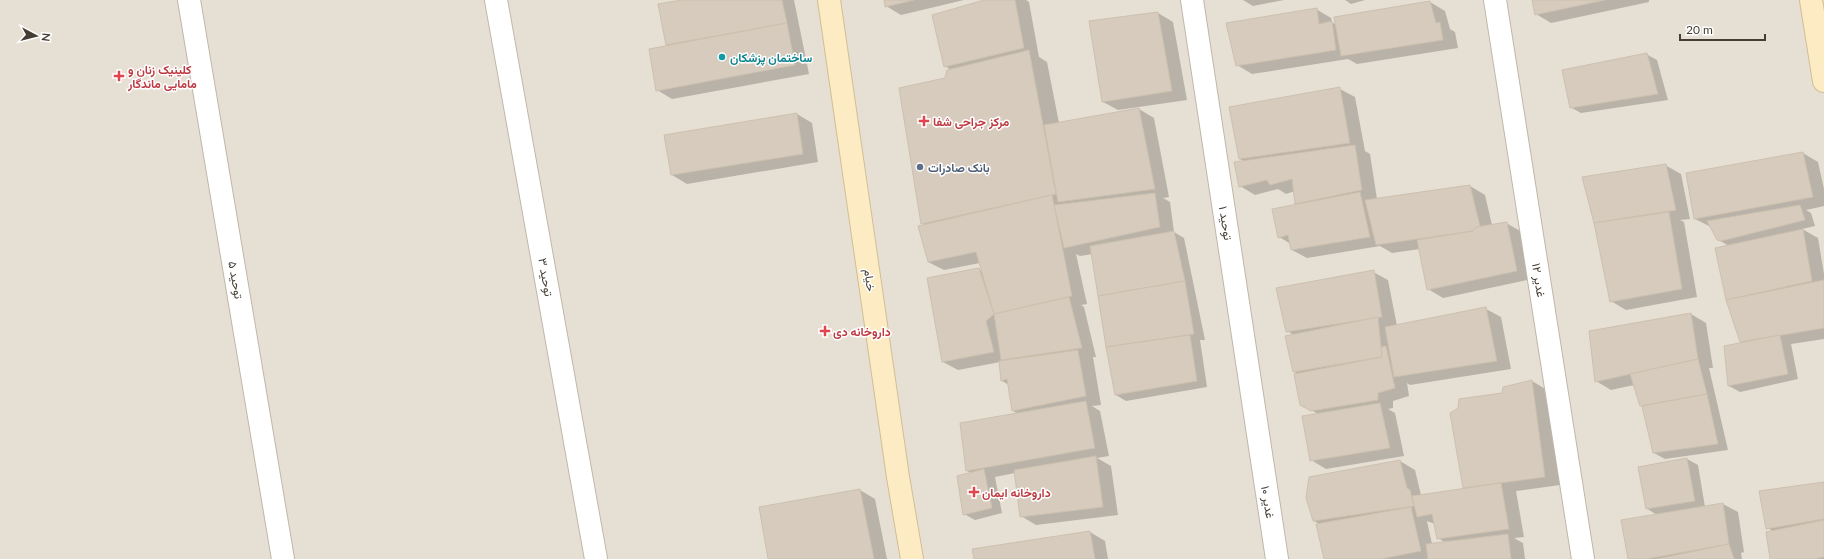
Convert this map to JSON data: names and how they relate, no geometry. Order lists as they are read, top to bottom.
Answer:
{
  "streets": {
    "main road": ["خیام"],
    "street": [
      "توحید ۱",
      "توحید ۳",
      "توحید ۵",
      "غدیر ۱۲",
      "غدیر ۱۰"
    ]
  },
  "crossings": [
    ["توحید ۱", "غدیر ۱۰"]
  ],
  "places": {
    "other": ["ساختمان پزشکان", "بانک صادرات"],
    "health": [
      "کلینیک زنان و مامایی ماندگار",
      "مرکز جراحی شفا",
      "داروخانه دی",
      "داروخانه ایمان"
    ]
  },
  "scale_bar": "20 m",
  "north": "right"
}
